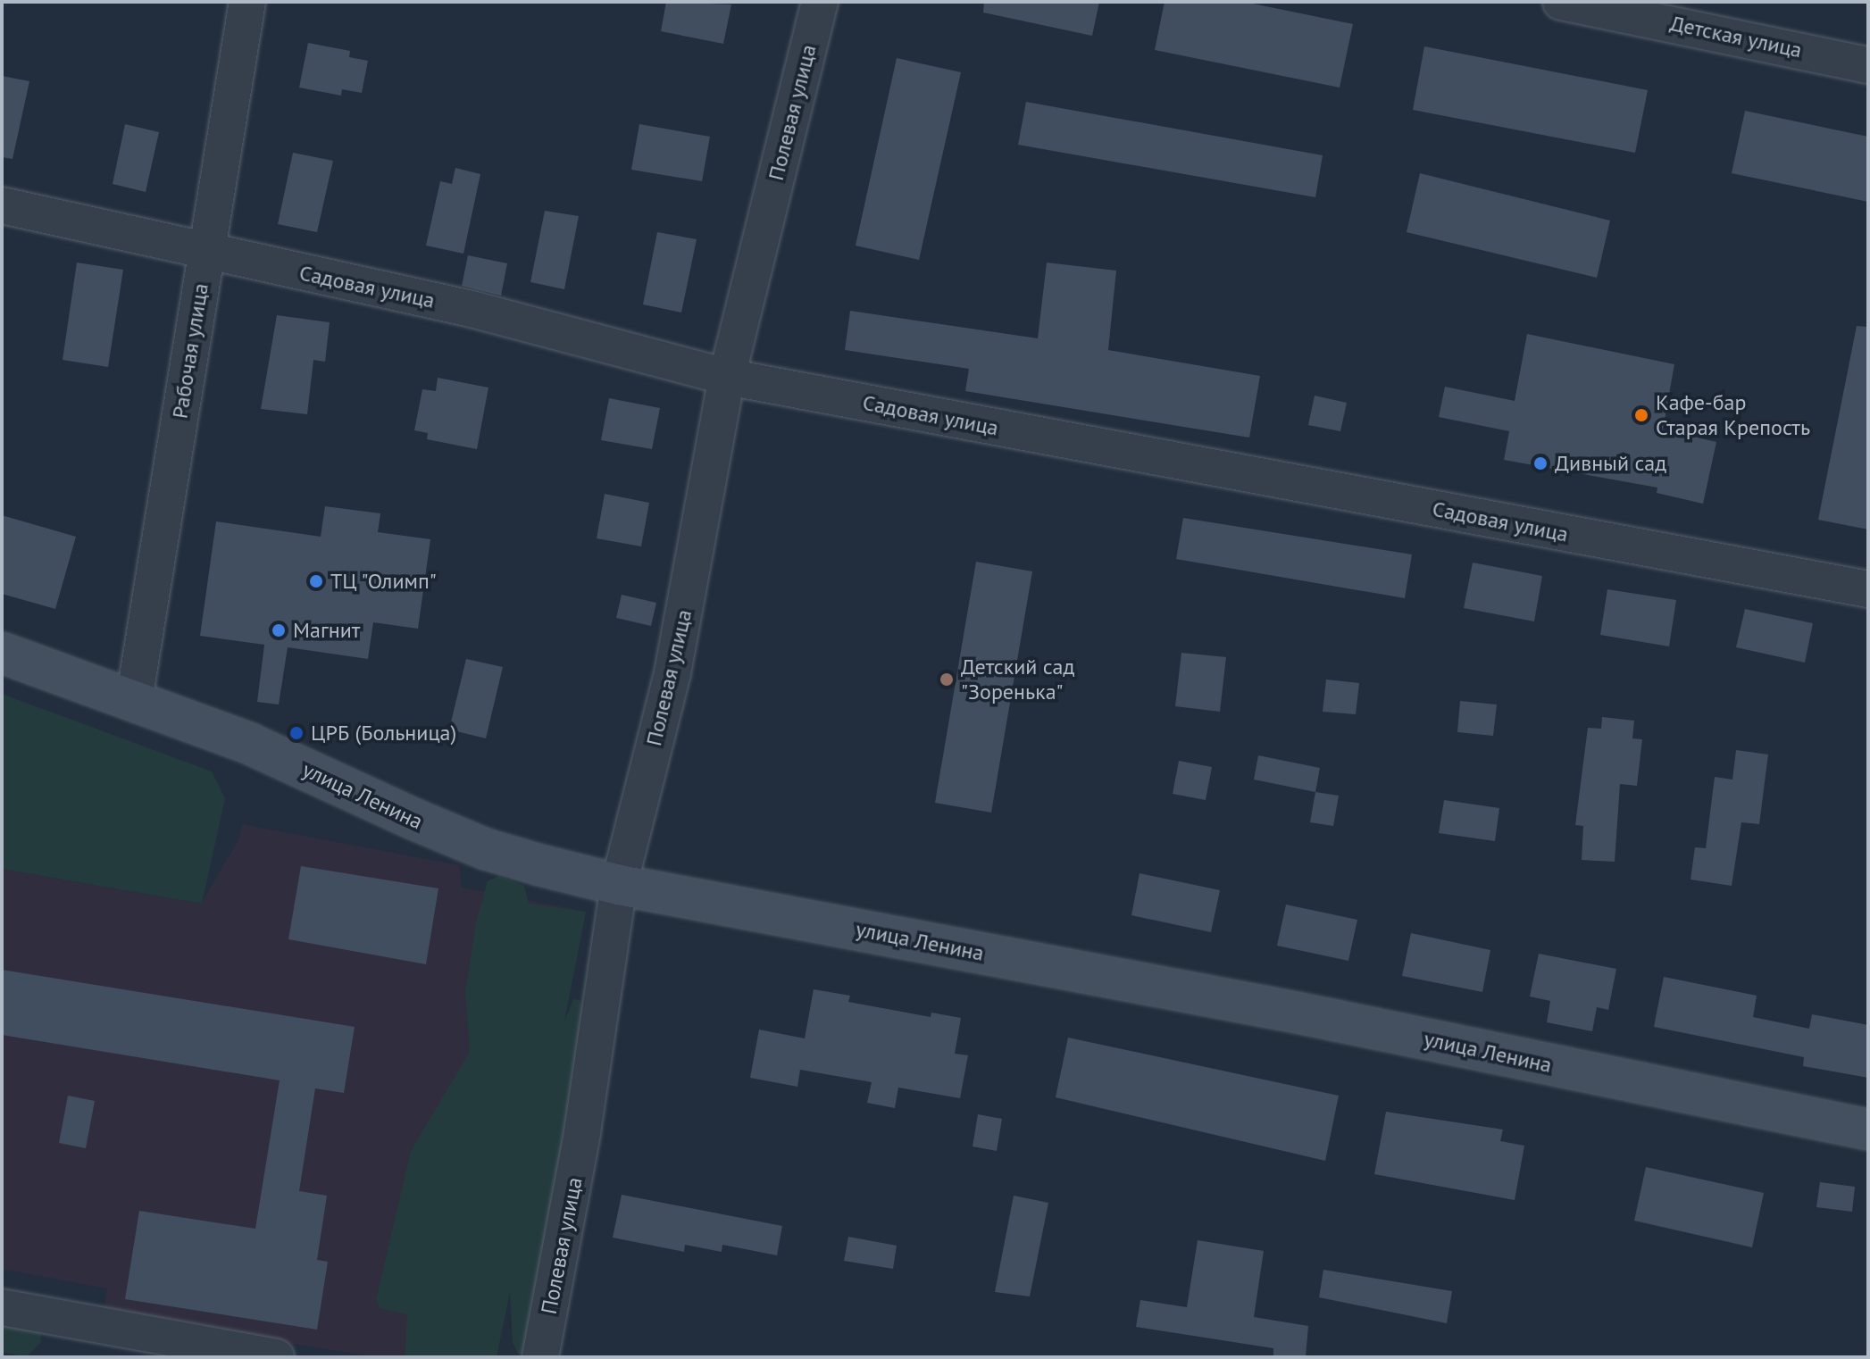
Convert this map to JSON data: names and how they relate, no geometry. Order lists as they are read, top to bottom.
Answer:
{
  "streets": {
    "street": [
      "Детская улица",
      "Полевая улица",
      "Садовая улица",
      "Рабочая улица",
      "улица Ленина"
    ]
  },
  "crossings": [
    ["Полевая улица", "Садовая улица"],
    ["Полевая улица", "улица Ленина"],
    ["Садовая улица", "Рабочая улица"],
    ["Рабочая улица", "улица Ленина"]
  ],
  "places": [
    "Кафе-бар Старая Крепость",
    "Дивный сад",
    "ТЦ \"Олимп\"",
    "Магнит",
    "Детский сад \"Зоренька\"",
    "ЦРБ (Больница)"
  ]
}
